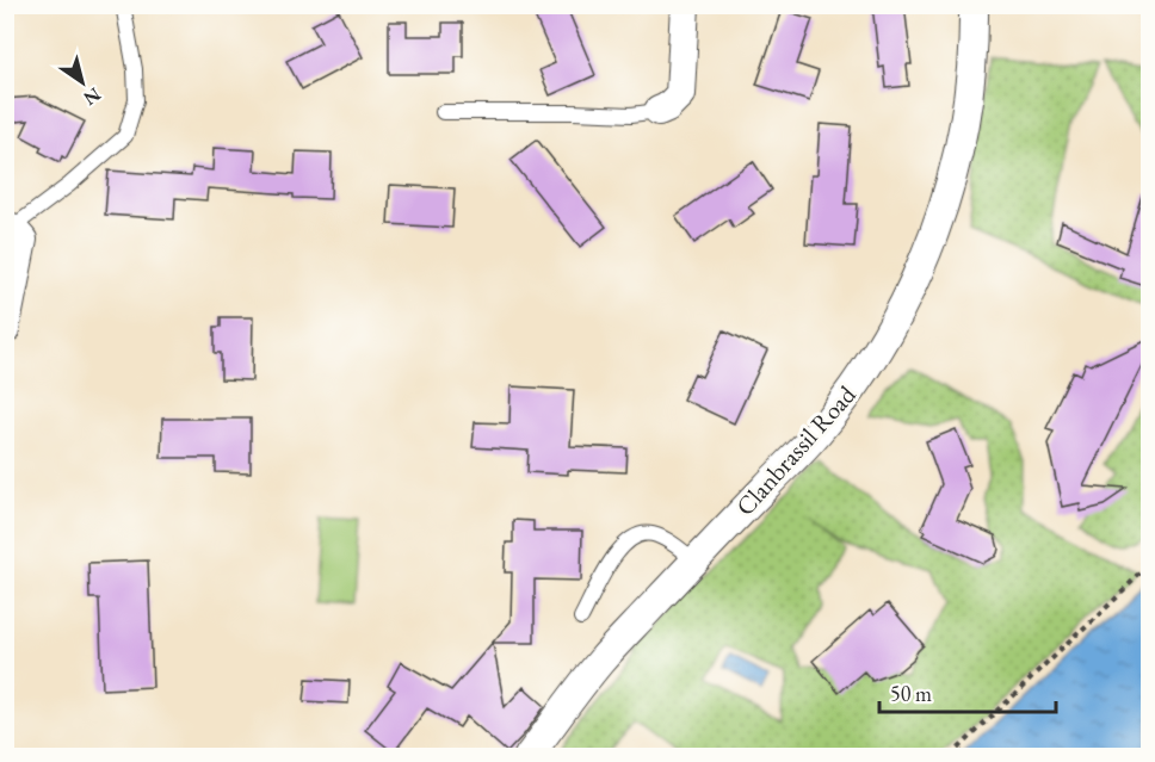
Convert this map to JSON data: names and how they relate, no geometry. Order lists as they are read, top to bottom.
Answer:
{
  "streets": {
    "street": ["Clanbrassil Road"]
  },
  "scale_bar": "50 m",
  "north": "bottom right"
}
